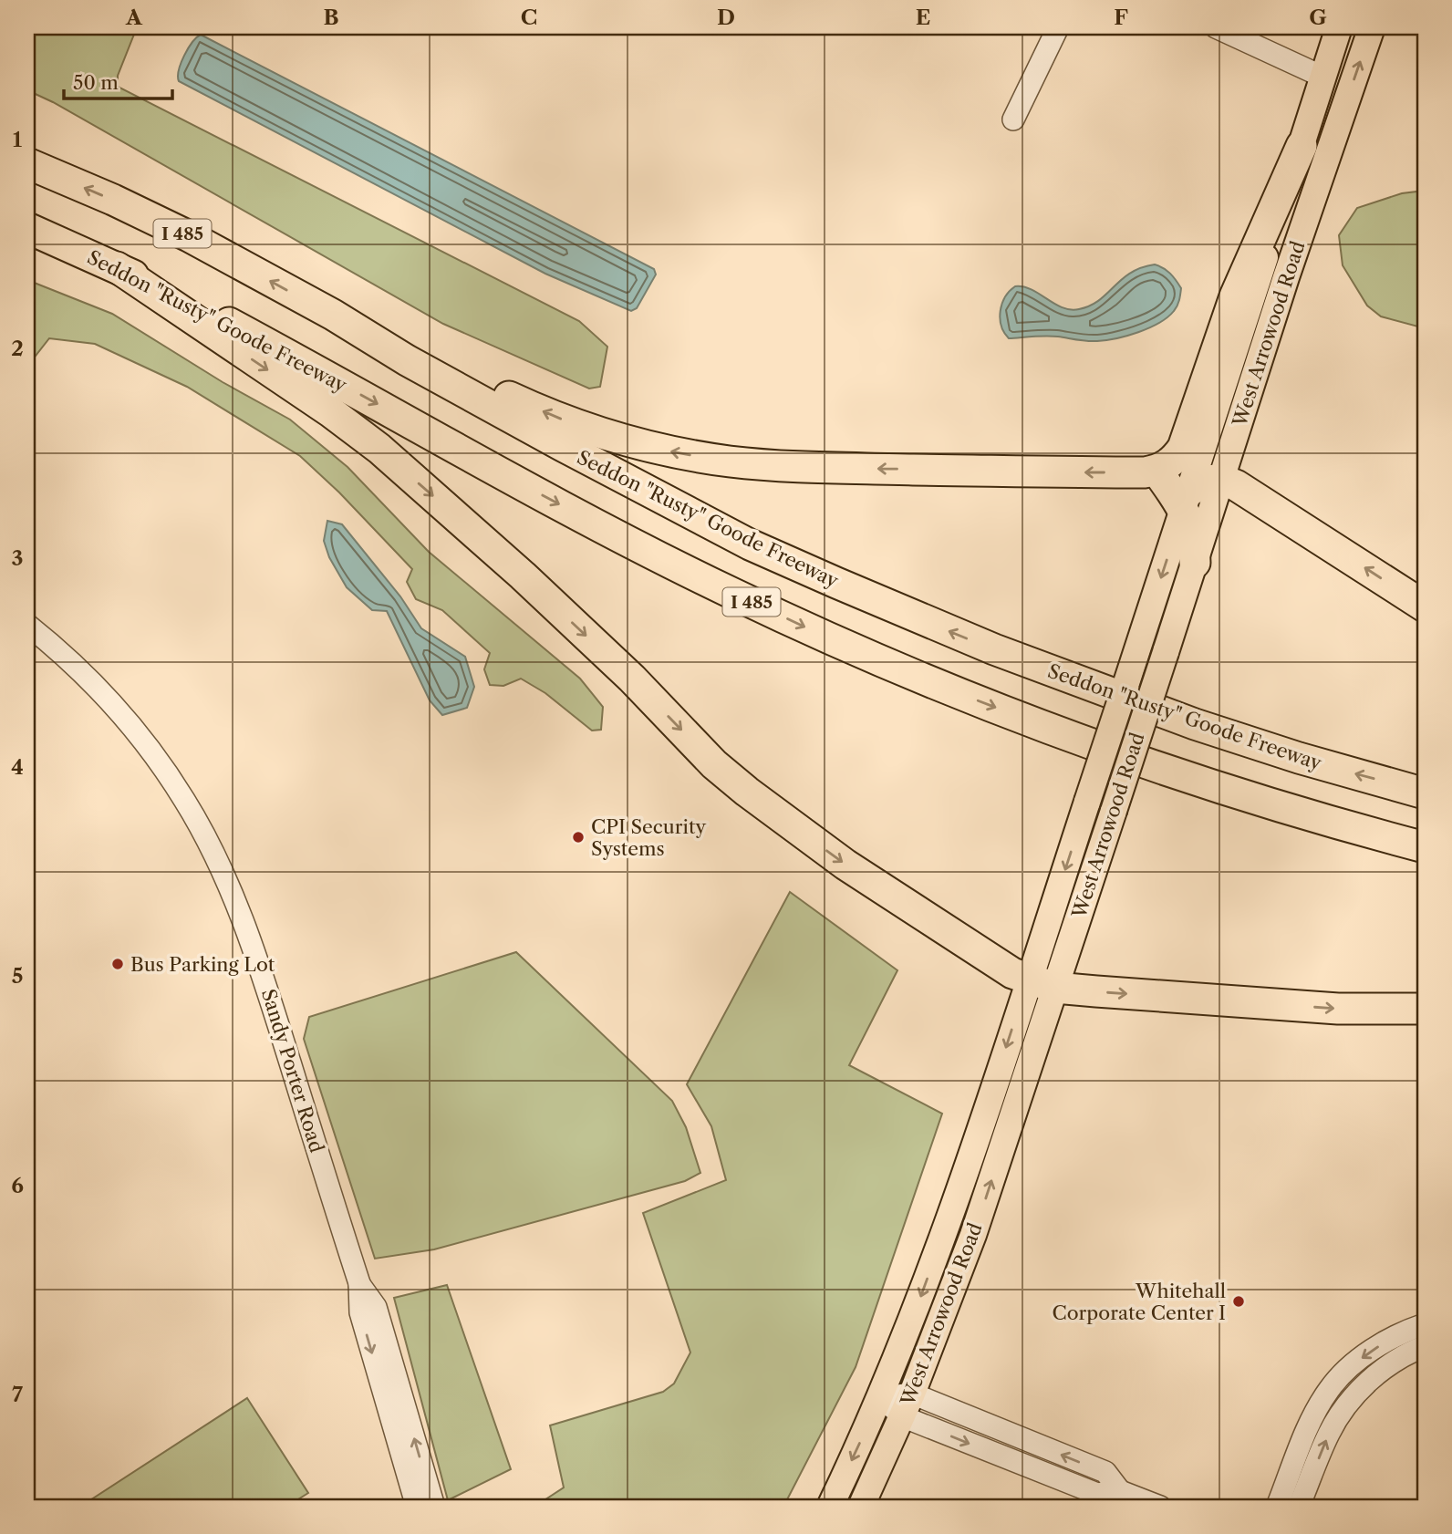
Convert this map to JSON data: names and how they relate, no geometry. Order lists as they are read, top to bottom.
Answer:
{
  "streets": {
    "highway": ["I 485", "Seddon \"Rusty\" Goode Freeway"],
    "main road": ["West Arrowood Road"],
    "street": ["Sandy Porter Road"]
  },
  "places": ["CPI Security Systems", "Bus Parking Lot", "Whitehall Corporate Center I"],
  "scale_bar": "50 m",
  "grid": {
    "columns": [
      "A",
      "B",
      "C",
      "D",
      "E",
      "F",
      "G"
    ],
    "rows": [
      "1",
      "2",
      "3",
      "4",
      "5",
      "6",
      "7"
    ]
  }
}
